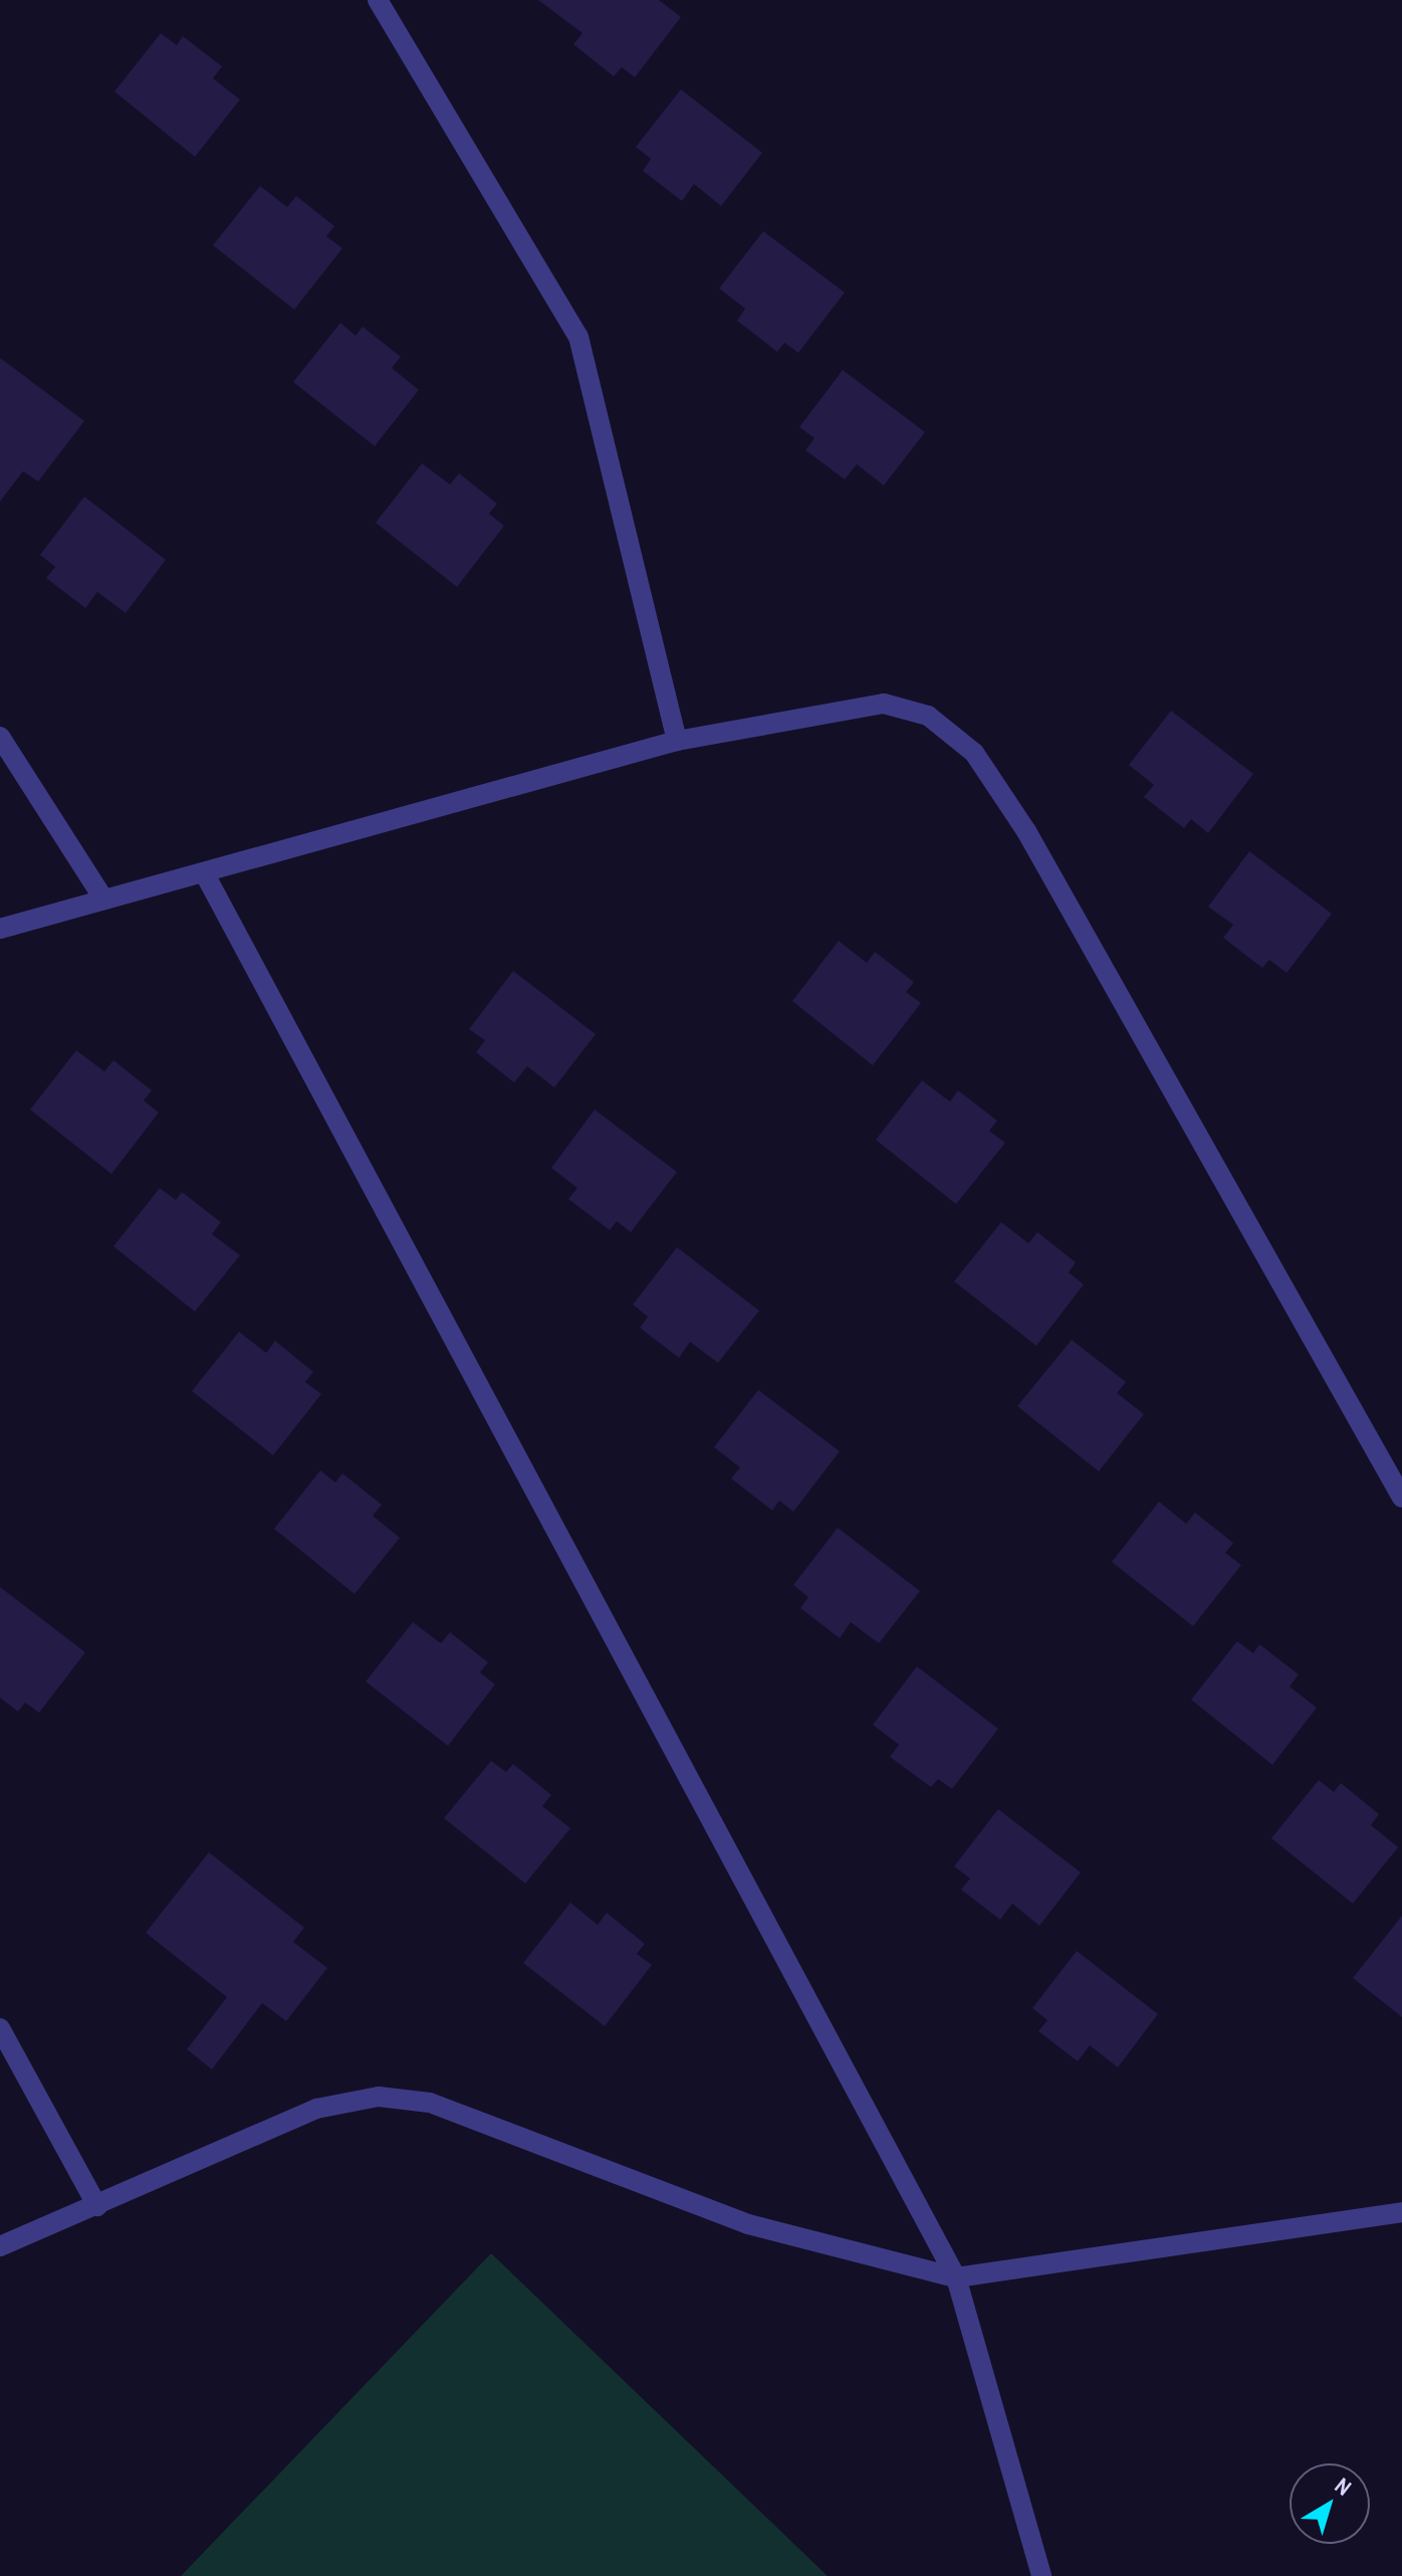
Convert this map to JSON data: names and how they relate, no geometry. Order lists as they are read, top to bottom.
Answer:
{
  "north": "top right"
}
